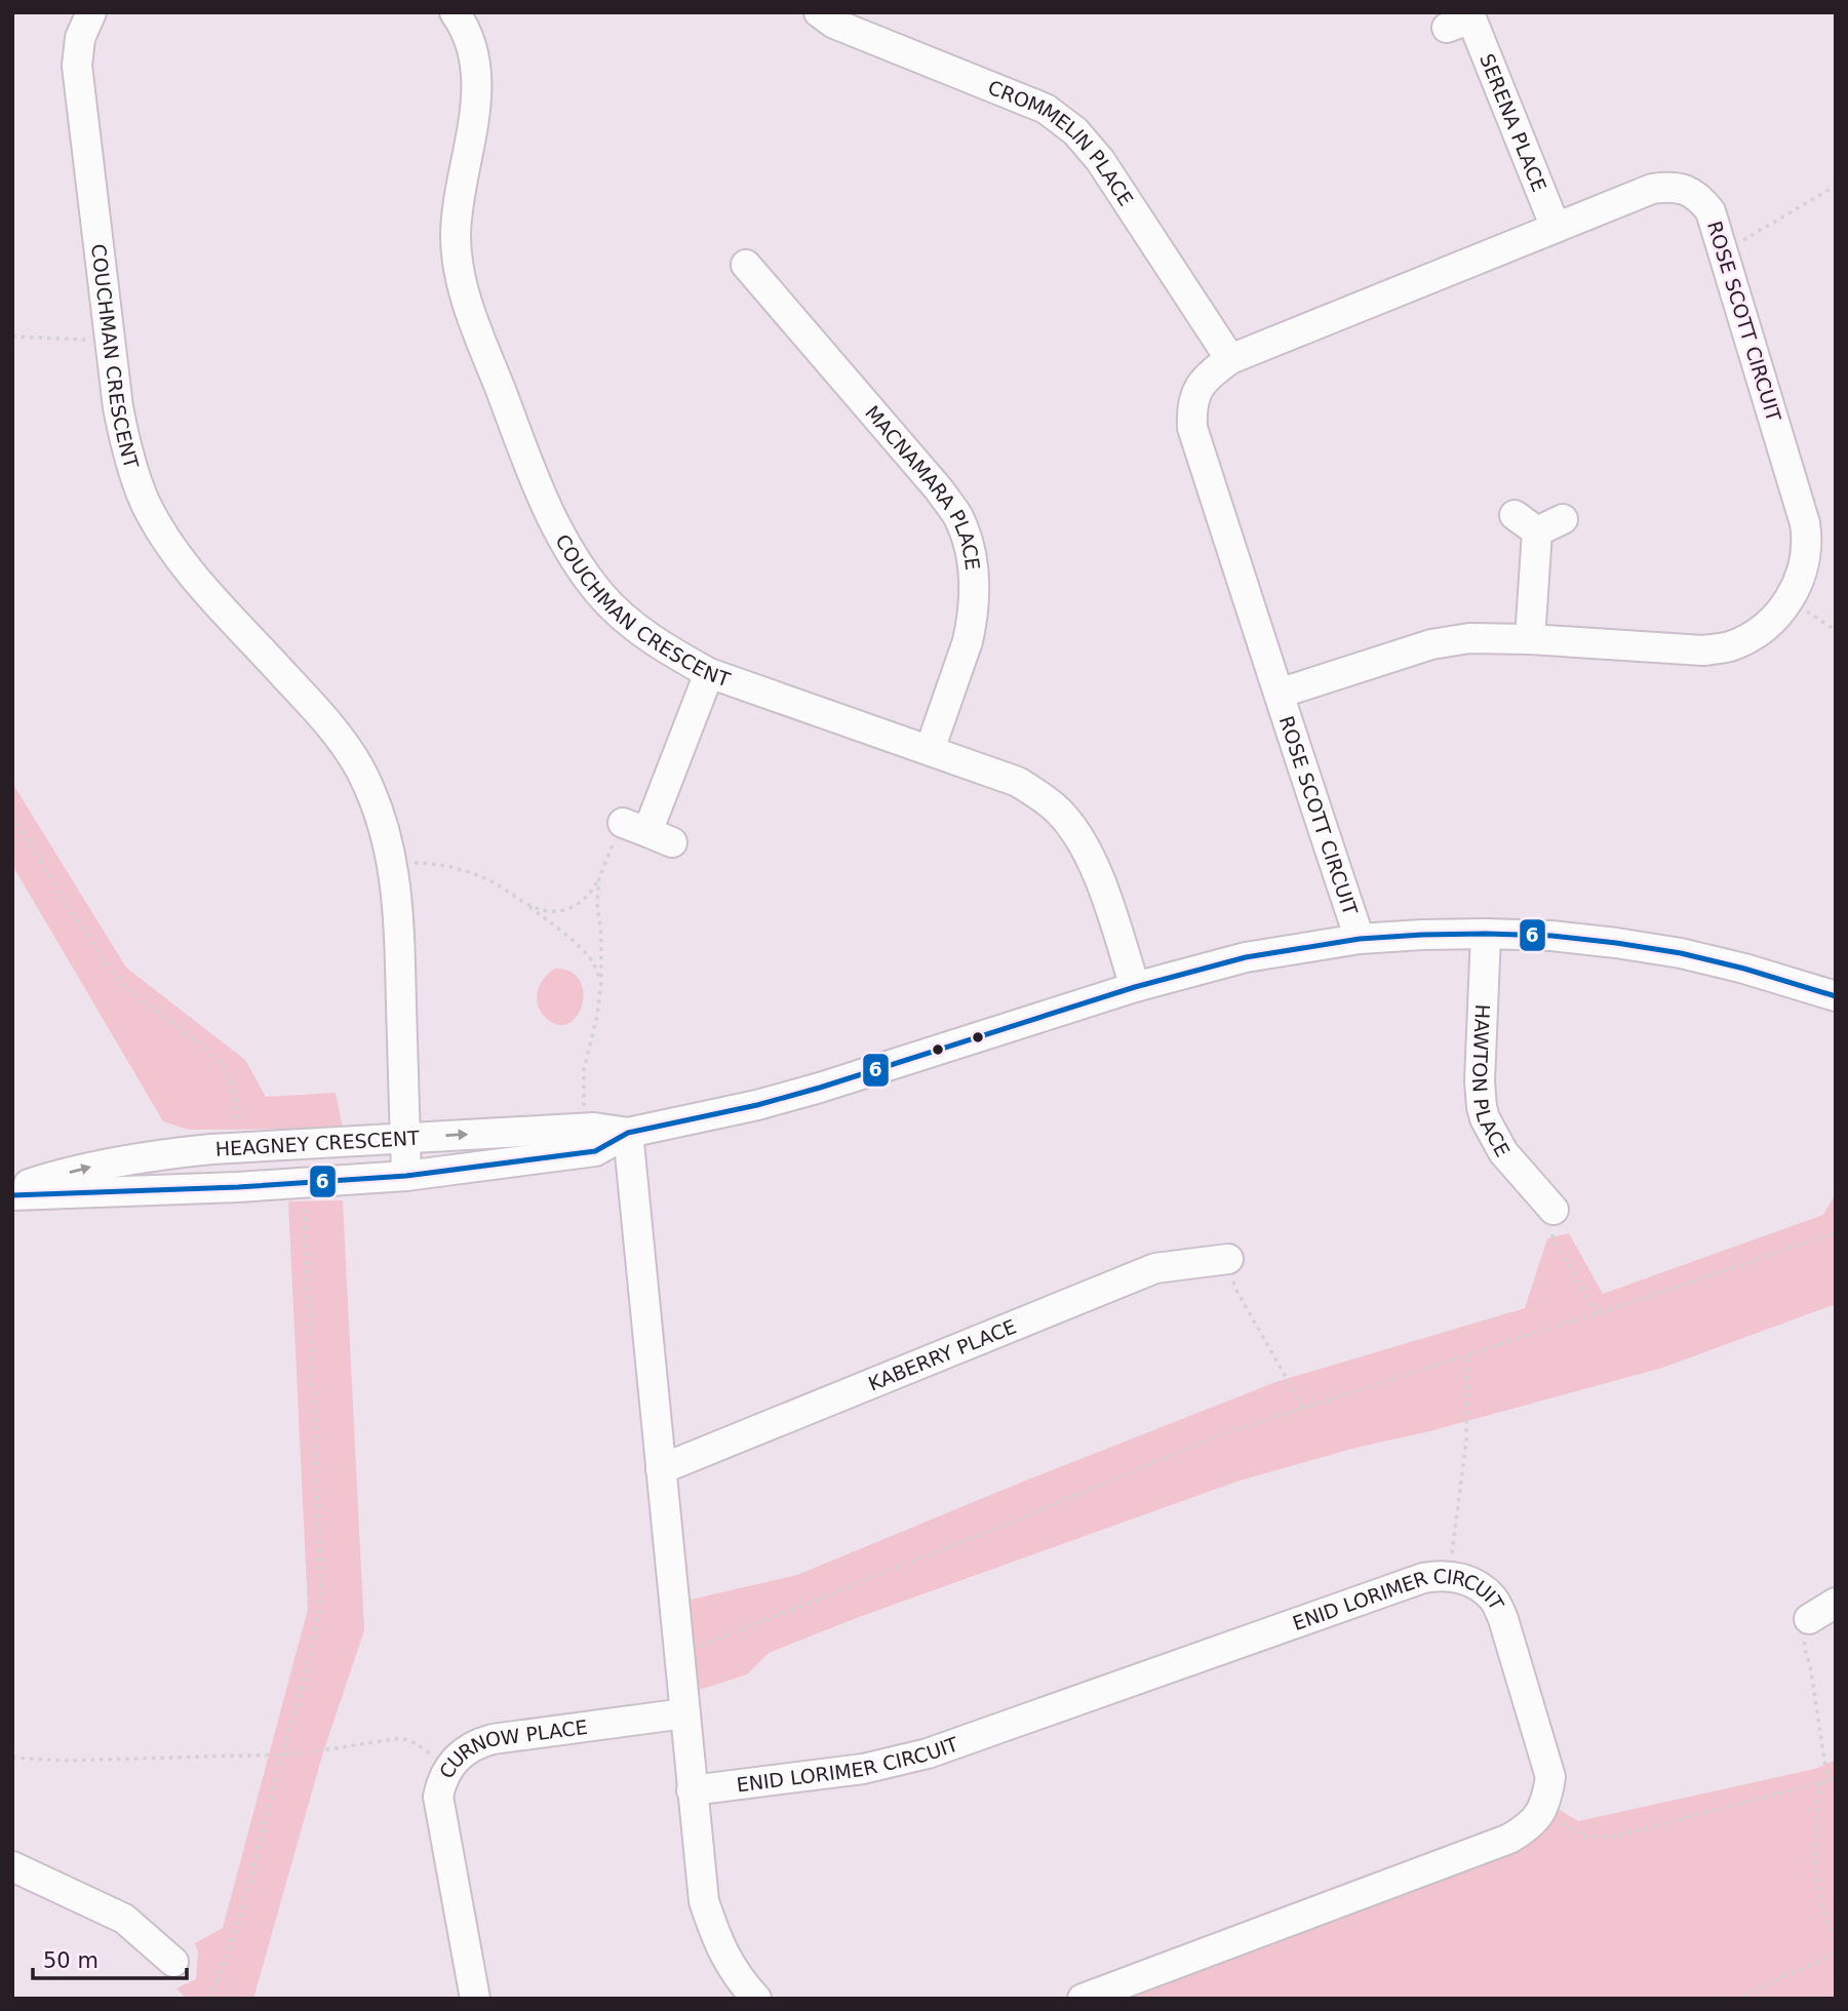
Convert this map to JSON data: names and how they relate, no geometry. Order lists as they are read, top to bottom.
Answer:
{
  "streets": {
    "street": [
      "SERENA PLACE",
      "CROMMELIN PLACE",
      "ROSE SCOTT CIRCUIT",
      "COUCHMAN CRESCENT",
      "MACNAMARA PLACE",
      "HAWTON PLACE",
      "HEAGNEY CRESCENT",
      "KABERRY PLACE",
      "ENID LORIMER CIRCUIT",
      "CURNOW PLACE"
    ]
  },
  "crossings": [
    ["SERENA PLACE", "ROSE SCOTT CIRCUIT"],
    ["CROMMELIN PLACE", "ROSE SCOTT CIRCUIT"],
    ["ROSE SCOTT CIRCUIT", "HEAGNEY CRESCENT"],
    ["COUCHMAN CRESCENT", "MACNAMARA PLACE"],
    ["COUCHMAN CRESCENT", "HEAGNEY CRESCENT"],
    ["HAWTON PLACE", "HEAGNEY CRESCENT"]
  ],
  "lines": ["transit line 6"],
  "scale_bar": "50 m"
}
